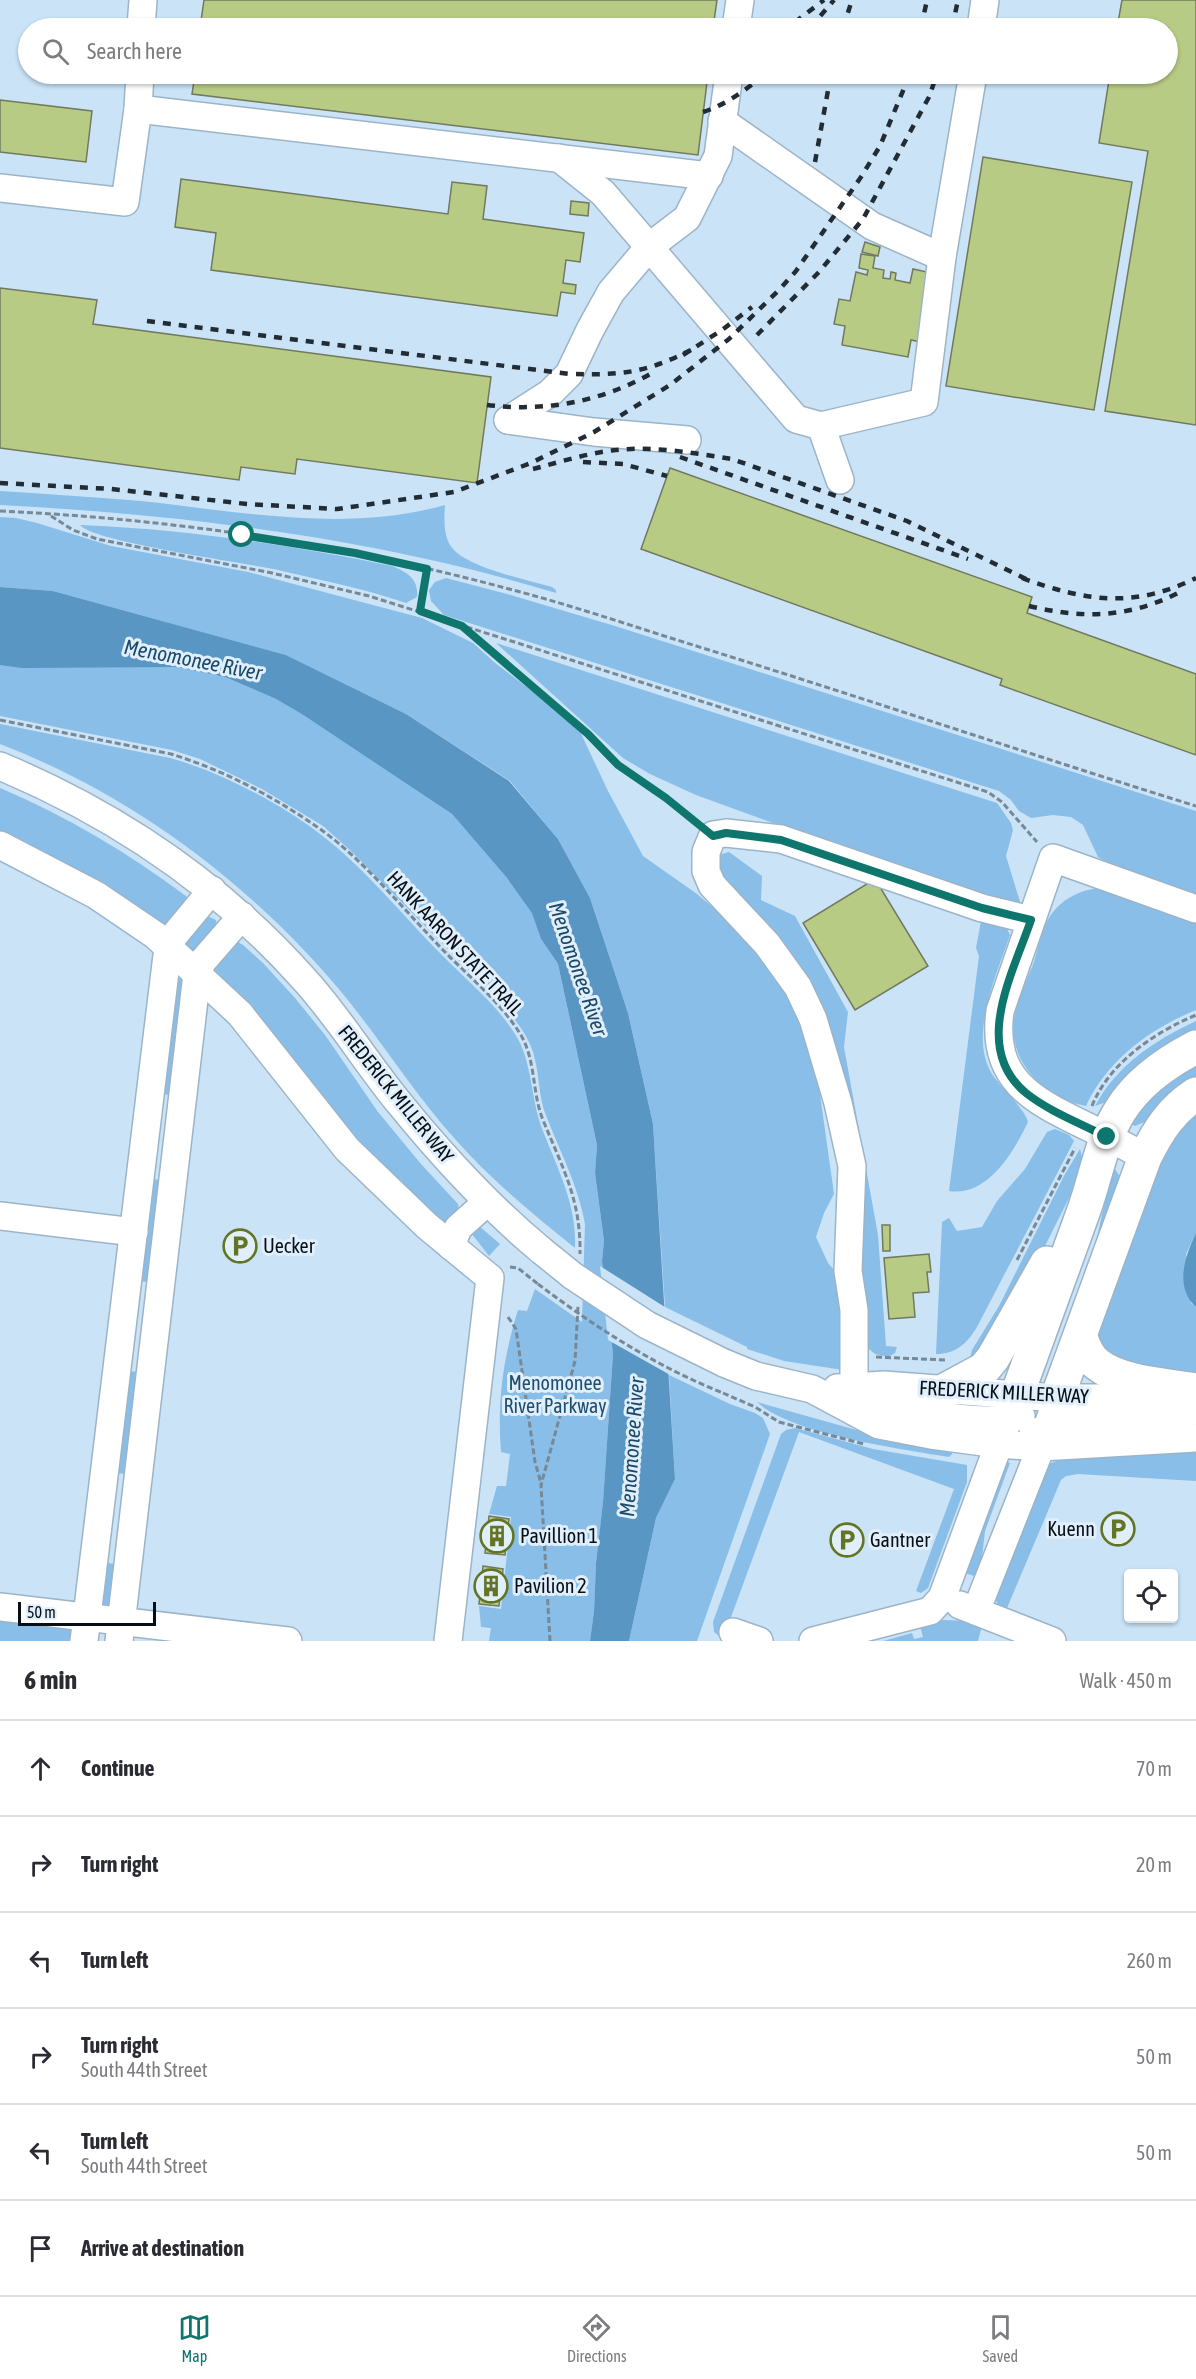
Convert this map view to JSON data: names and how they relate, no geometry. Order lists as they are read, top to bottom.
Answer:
{
  "streets": {
    "street": ["FREDERICK MILLER WAY"],
    "path": ["HANK AARON STATE TRAIL"]
  },
  "water": ["Menomonee River"],
  "parks": ["Menomonee River Parkway"],
  "places": {
    "parking": ["Uecker", "Kuenn", "Gantner"],
    "building": ["Pavillion 1", "Pavilion 2"]
  },
  "scale_bar": "50 m",
  "page": {
    "search": "Search here",
    "scale": "50 m",
    "heading": ["6 min", "Walk · 450 m"],
    "list": [
      ["Continue", "70 m"],
      ["Turn right", "20 m"],
      ["Turn left", "260 m"],
      ["Turn right", "South 44th Street", "50 m"],
      ["Turn left", "South 44th Street", "50 m"],
      "Arrive at destination"
    ],
    "nav": ["Map", "Directions", "Saved"]
  }
}
